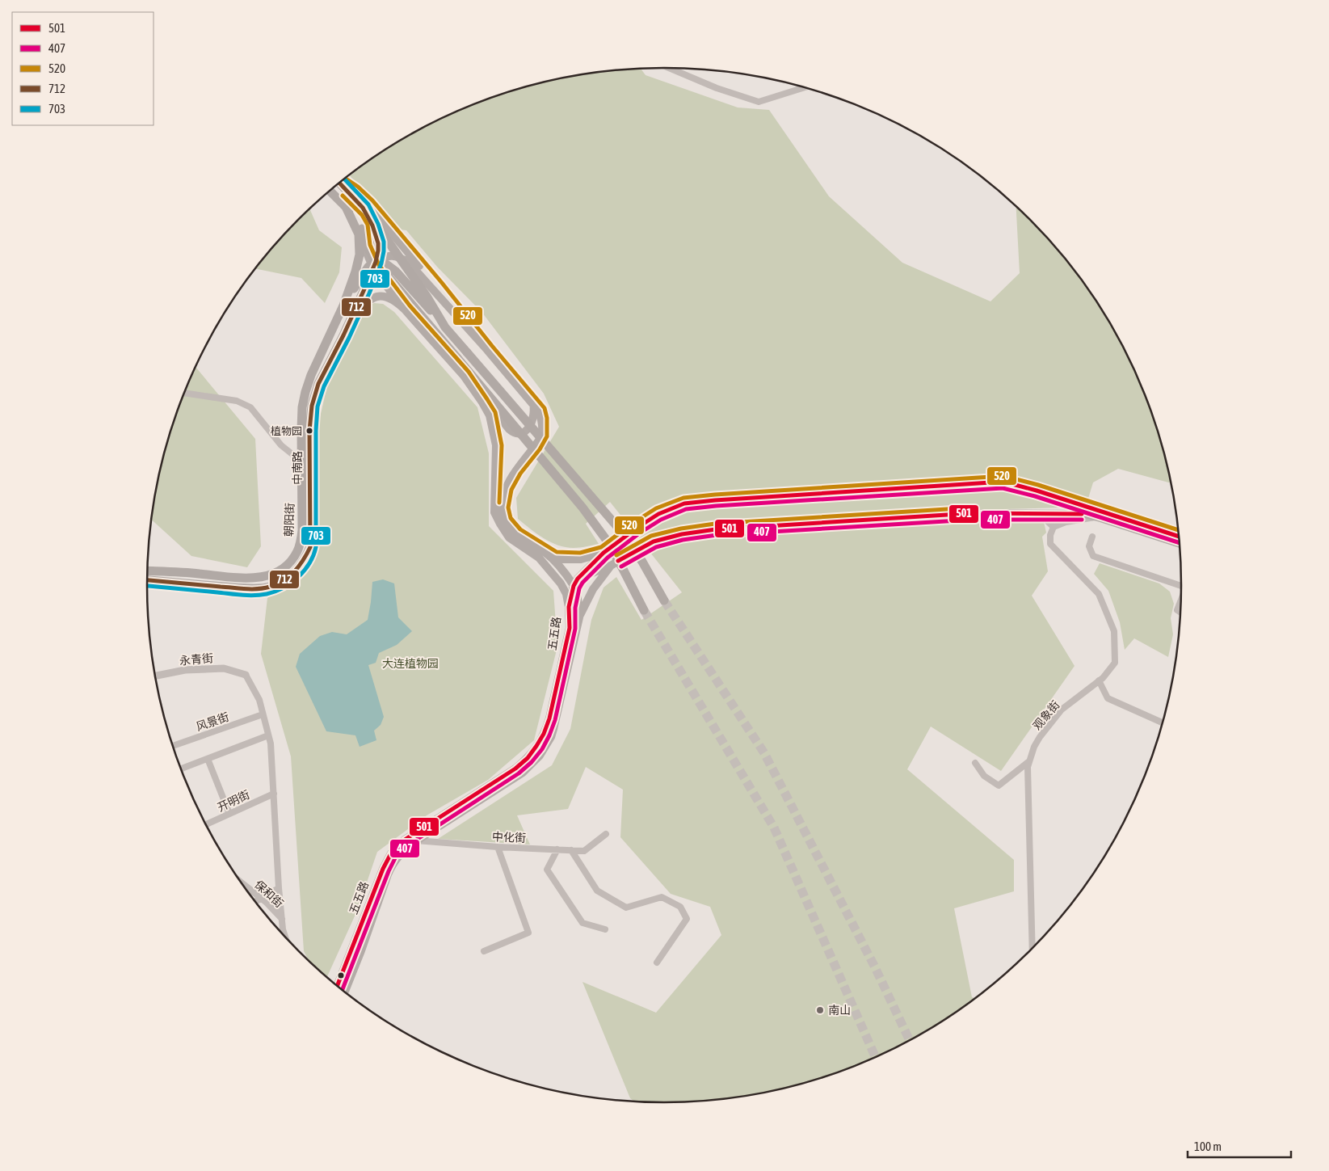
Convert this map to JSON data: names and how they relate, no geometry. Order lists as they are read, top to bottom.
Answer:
{
  "streets": {
    "main road": ["中南路", "朝阳街", "五五路"],
    "street": [
      "永青街",
      "观象街",
      "风景街",
      "开明街",
      "中化街",
      "保和街"
    ]
  },
  "crossings": [
    ["中南路", "五五路"],
    ["五五路", "中化街"]
  ],
  "parks": ["大连植物园"],
  "places": ["植物园", "南山"],
  "lines": [
    "transit line 520",
    "transit line 703",
    "transit line 712",
    "transit line 501",
    "transit line 407"
  ],
  "legend": [
    "501",
    "407",
    "520",
    "712",
    "703"
  ],
  "scale_bar": "100 m"
}
